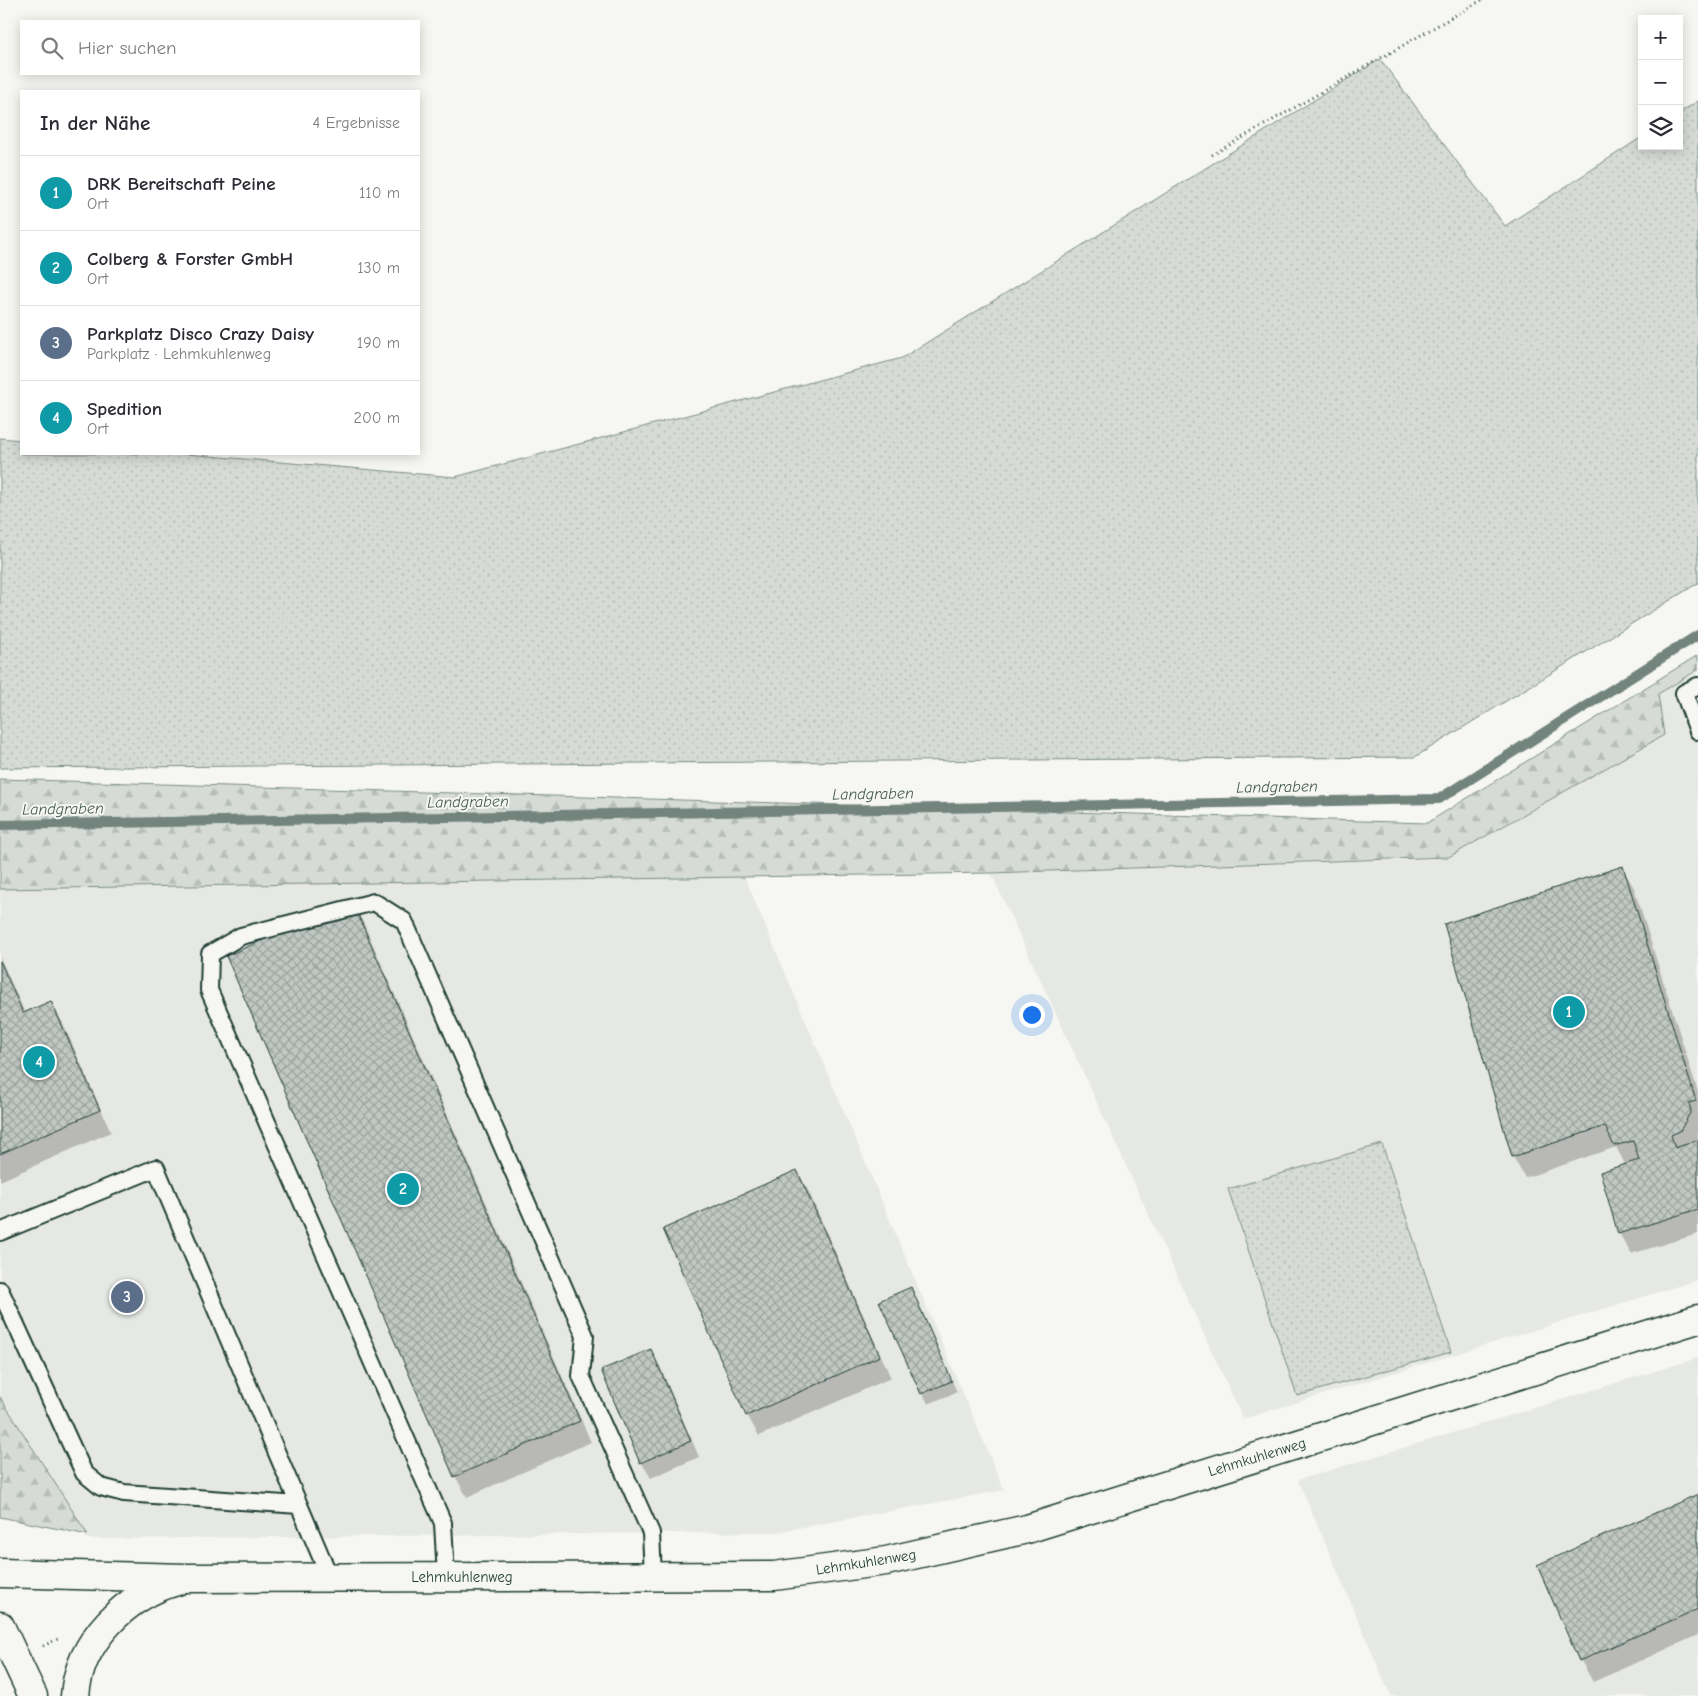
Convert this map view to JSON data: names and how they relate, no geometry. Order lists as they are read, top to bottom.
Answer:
{
  "streets": {
    "street": ["Lehmkuhlenweg"]
  },
  "water": ["Landgraben"],
  "page": {
    "map_buttons": ["+", "−"],
    "search": "Hier suchen",
    "heading": ["In der Nähe", "4 Ergebnisse"],
    "list": [
      {
        "mark": "1",
        "name": "DRK Bereitschaft Peine",
        "note": "Ort",
        "value": "110 m"
      },
      {
        "mark": "2",
        "name": "Colberg & Forster GmbH",
        "note": "Ort",
        "value": "130 m"
      },
      {
        "mark": "3",
        "name": "Parkplatz Disco Crazy Daisy",
        "note": "Parkplatz · Lehmkuhlenweg",
        "value": "190 m"
      },
      {
        "mark": "4",
        "name": "Spedition",
        "note": "Ort",
        "value": "200 m"
      }
    ],
    "pins": [
      "1",
      "4",
      "2",
      "3"
    ]
  }
}
